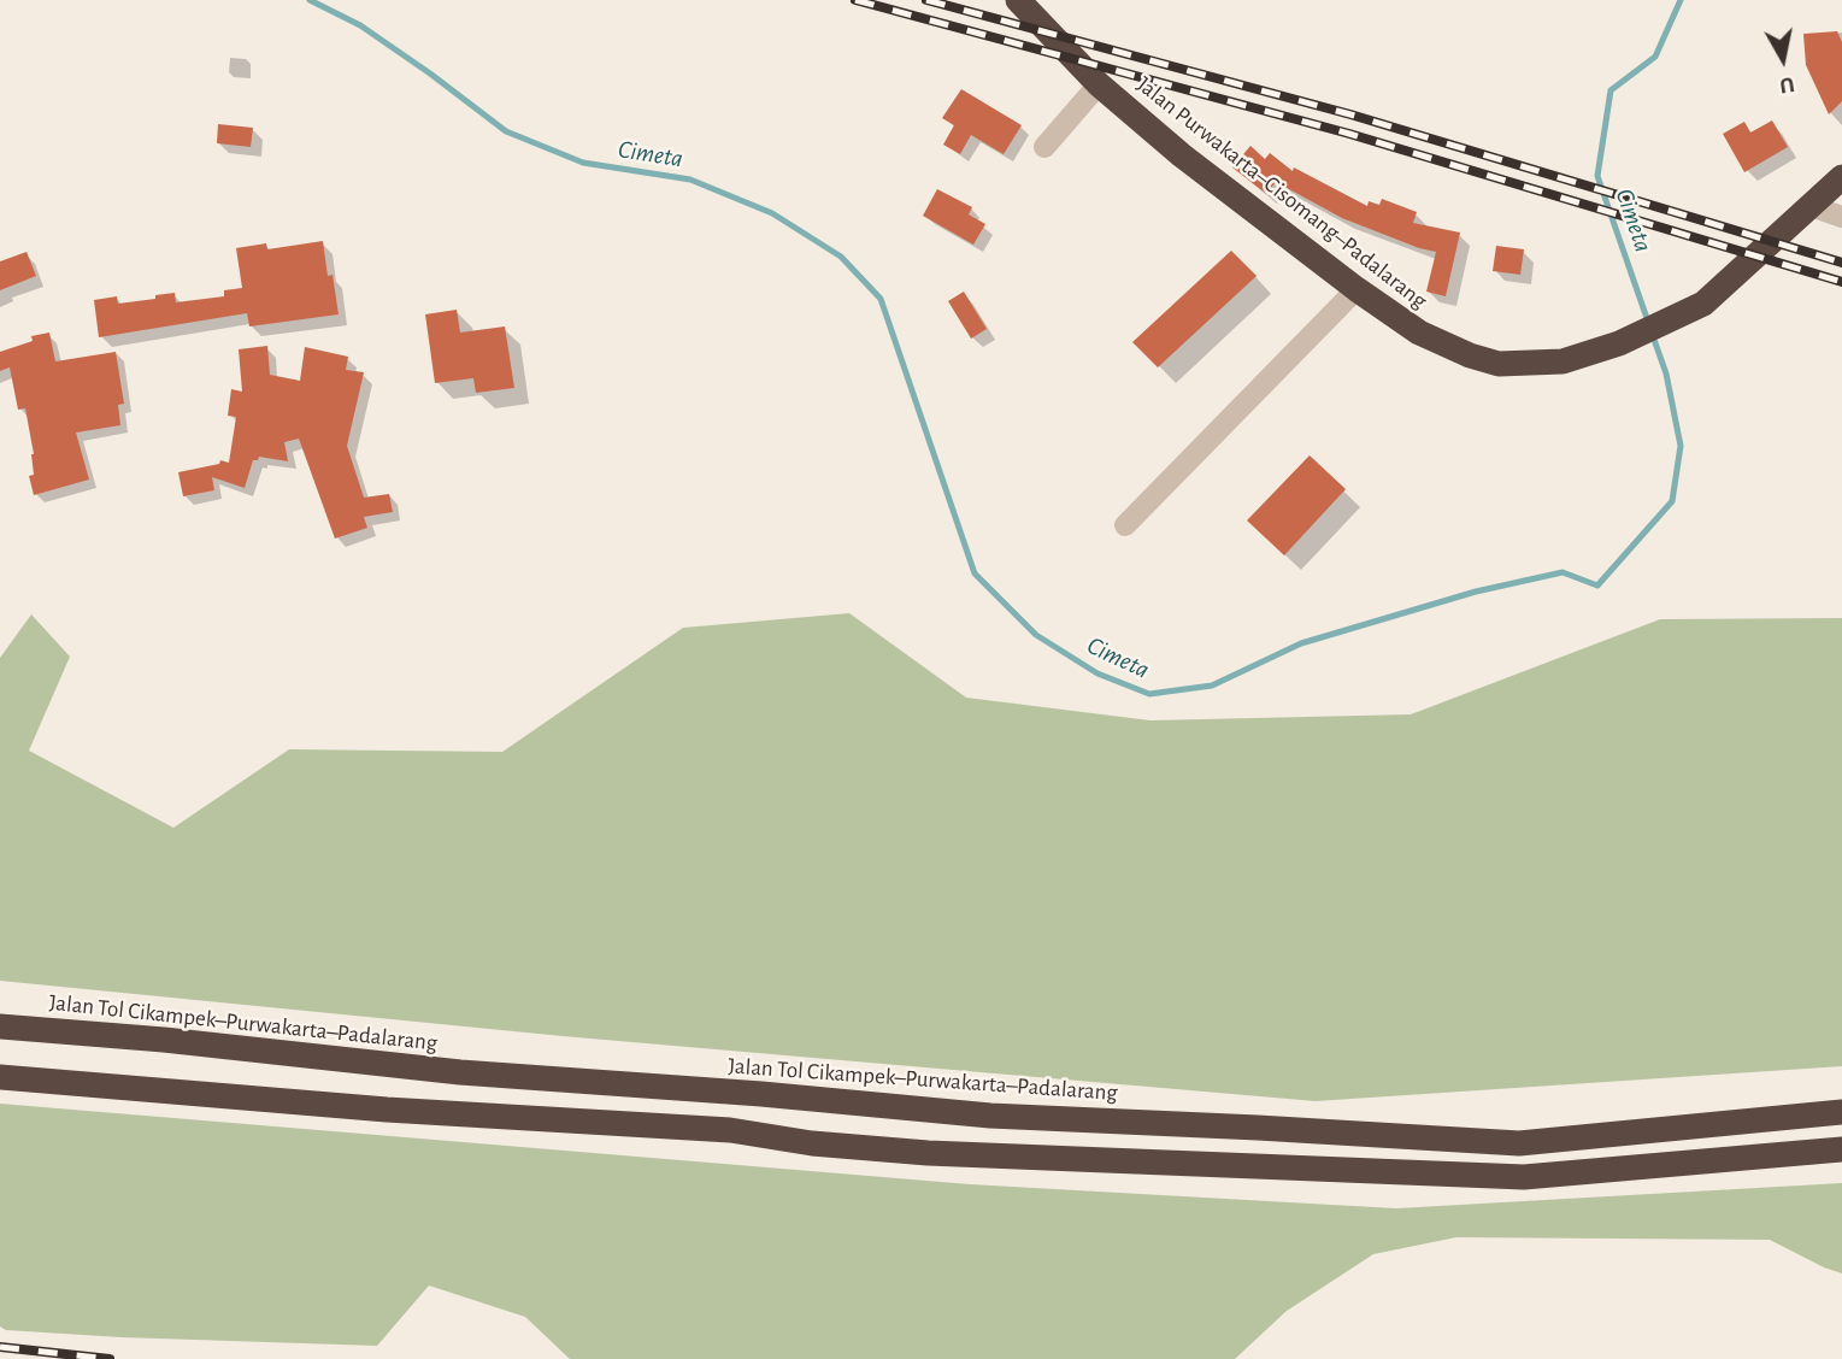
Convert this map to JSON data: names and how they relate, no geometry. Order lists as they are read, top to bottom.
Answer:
{
  "streets": {
    "highway": ["Jalan Purwakarta–Cisomang–Padalarang", "Jalan Tol Cikampek–Purwakarta–Padalarang"]
  },
  "water": ["Cimeta"],
  "north": "bottom"
}
